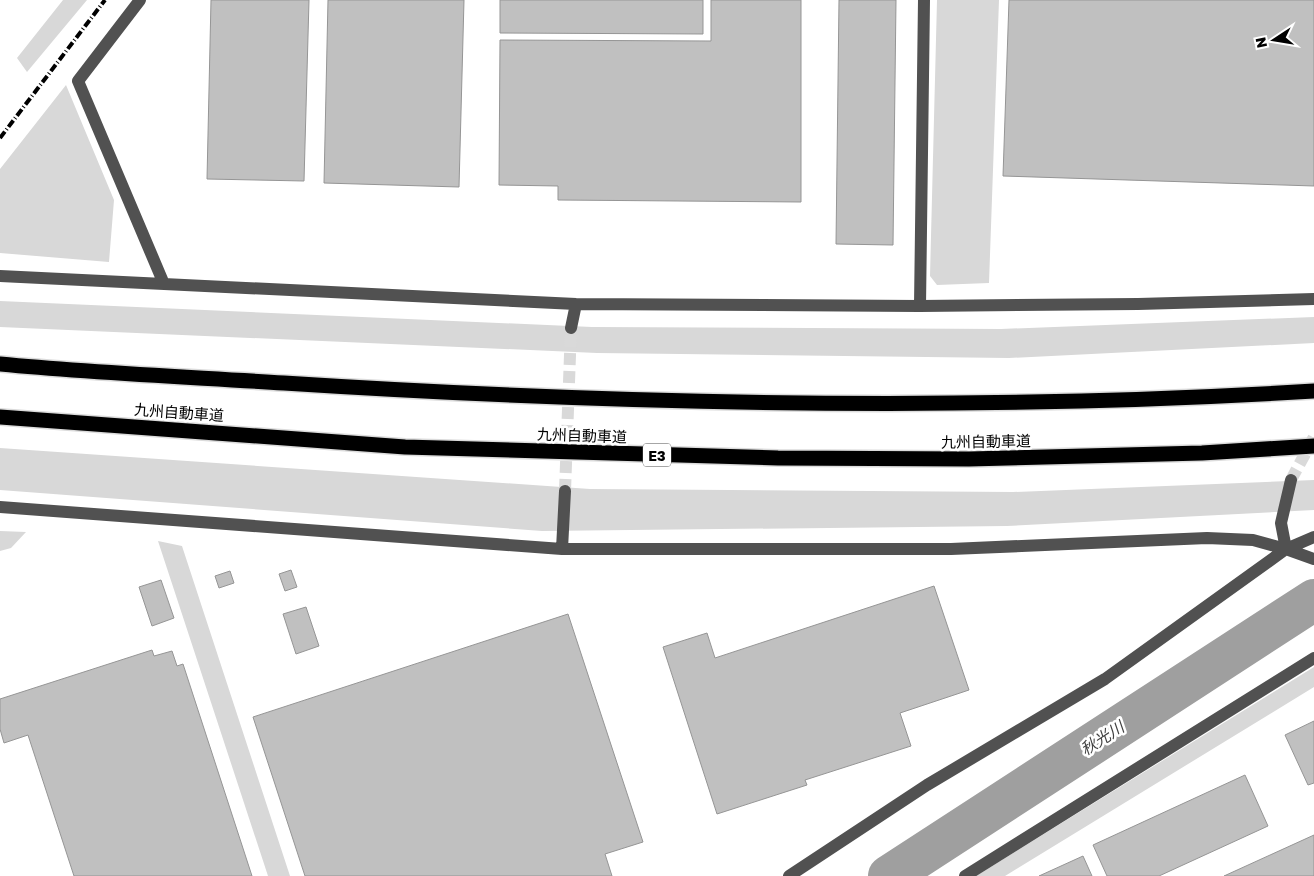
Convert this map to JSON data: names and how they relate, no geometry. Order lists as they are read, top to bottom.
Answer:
{
  "streets": {
    "highway": ["九州自動車道", "E3"]
  },
  "water": ["秋光川"],
  "north": "left"
}
